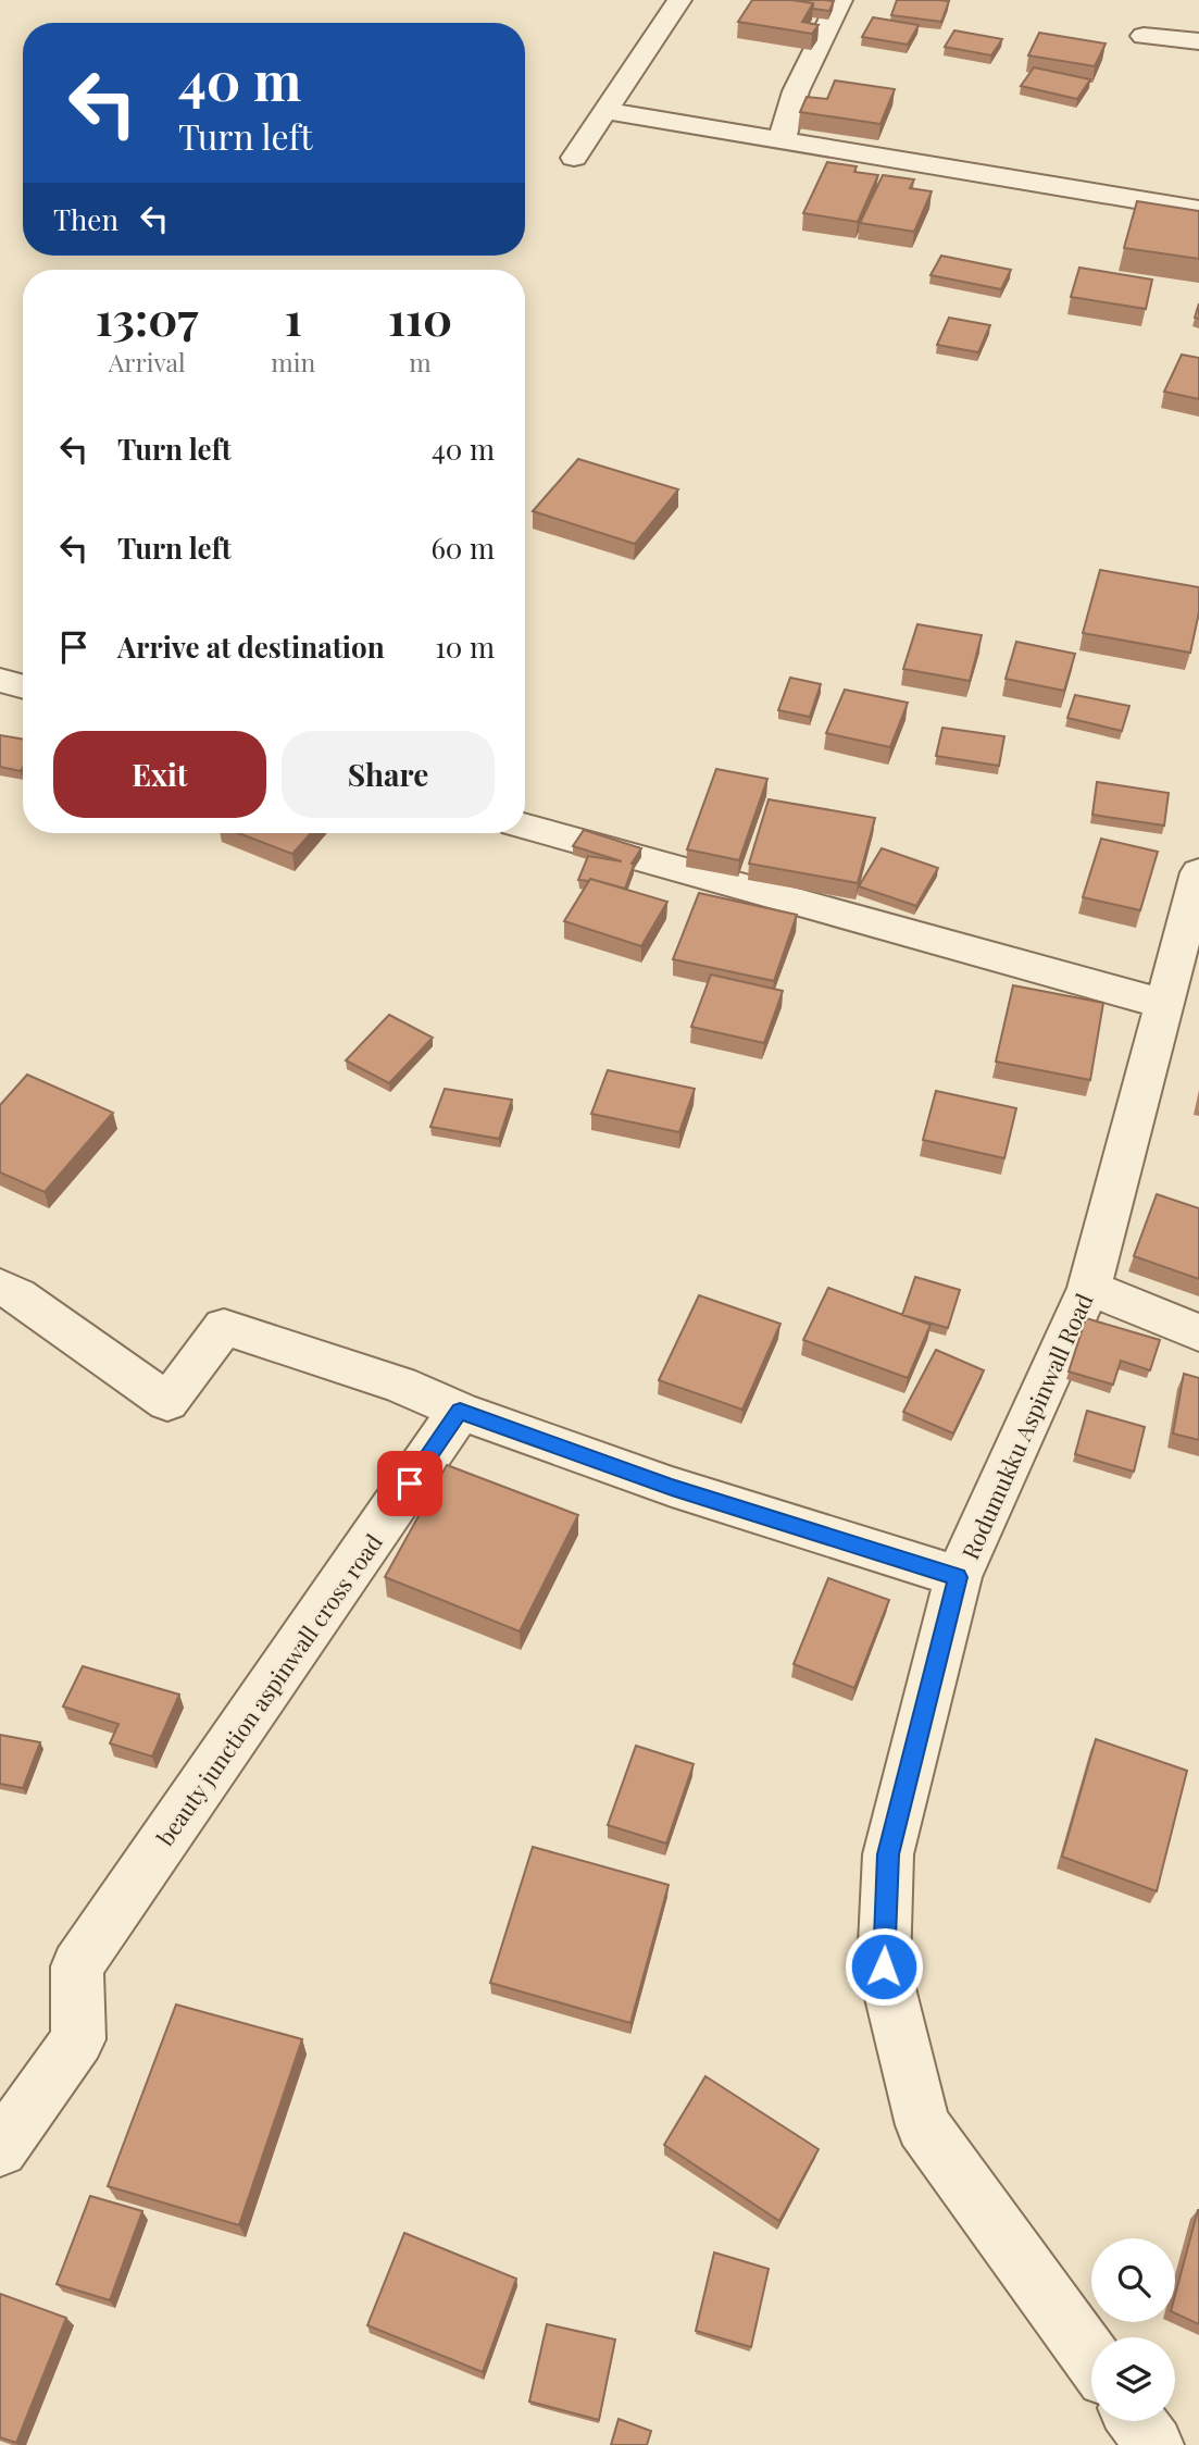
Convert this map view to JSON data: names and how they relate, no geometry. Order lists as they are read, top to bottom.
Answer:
{
  "streets": {
    "street": ["Rodumukku Aspinwall Road", "beauty junction aspinwall cross road"]
  },
  "page": {
    "turn": ["40 m", "Turn left"],
    "then": "Then",
    "eta": [
      "13:07",
      "Arrival",
      "1",
      "min",
      "110",
      "m"
    ],
    "list": [
      {
        "name": "Turn left",
        "value": "40 m"
      },
      {
        "name": "Turn left",
        "value": "60 m"
      },
      {
        "name": "Arrive at destination",
        "value": "10 m"
      }
    ],
    "buttons": ["Exit", "Share"]
  }
}
